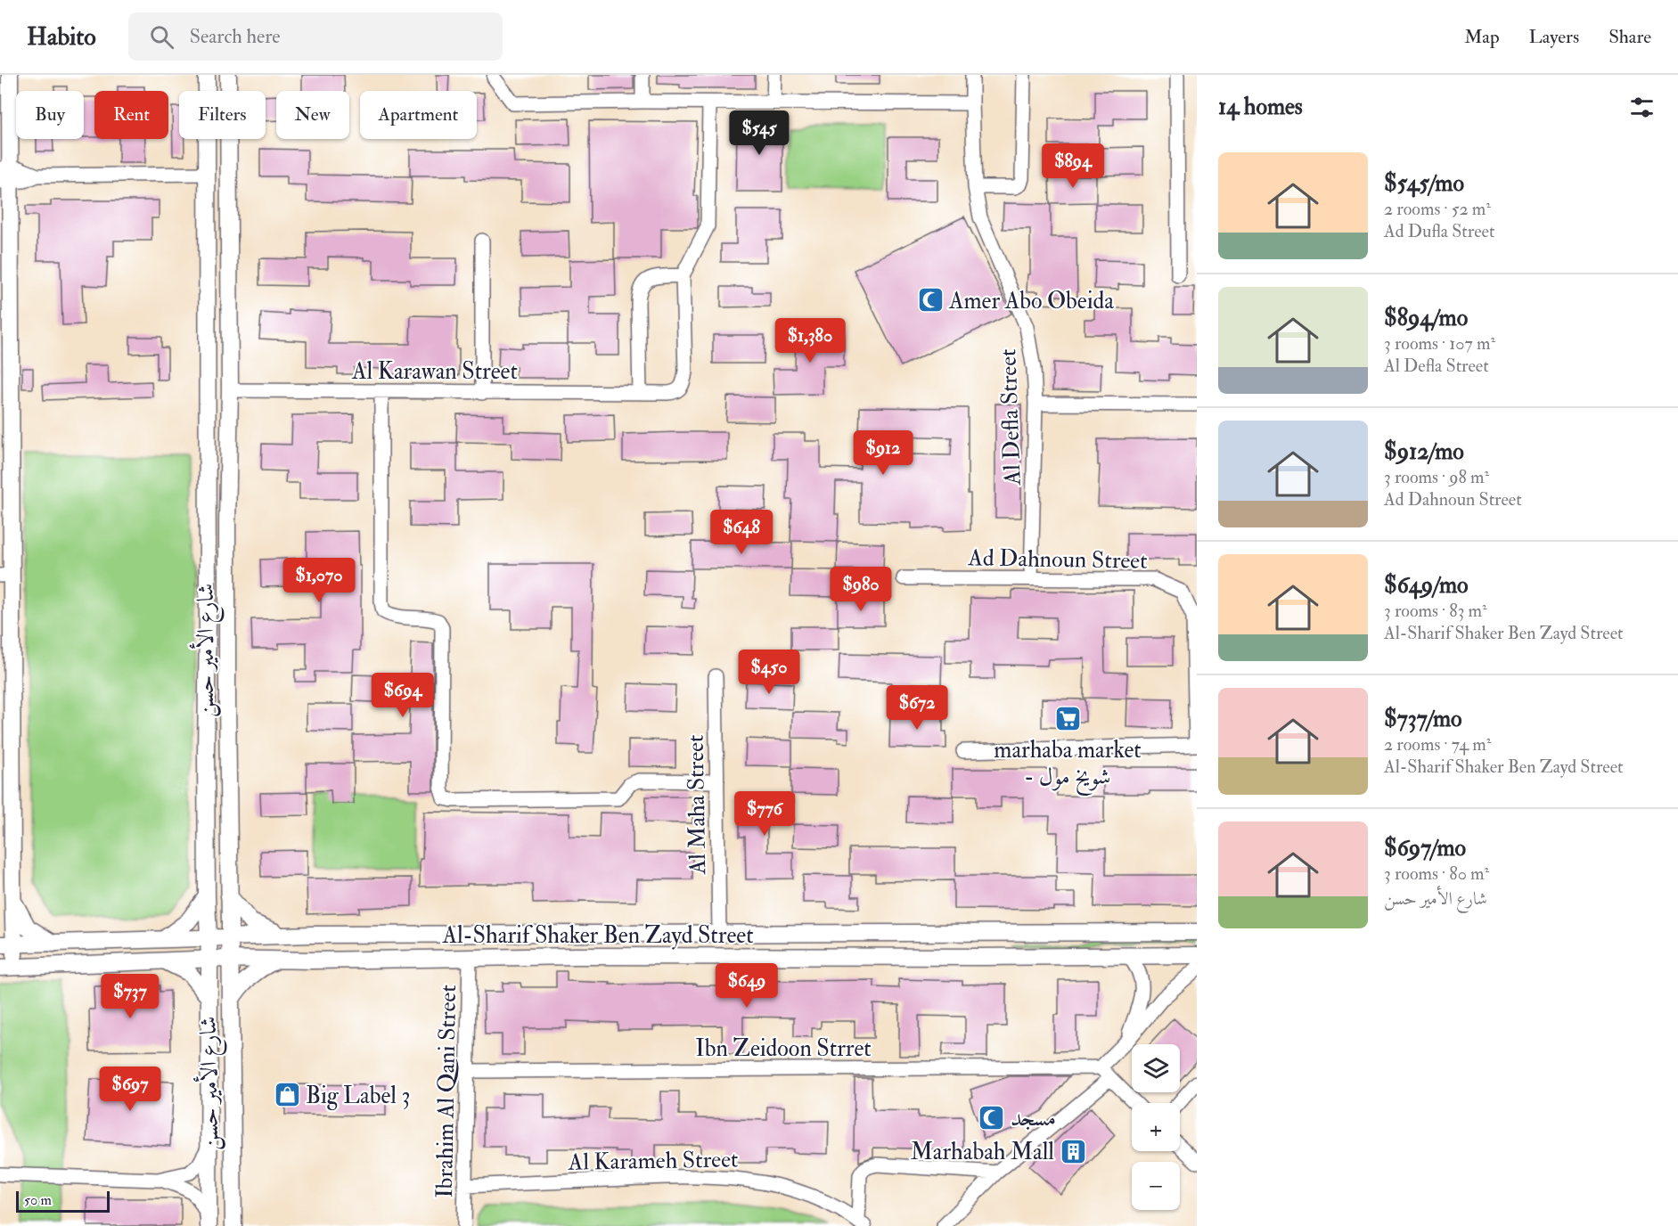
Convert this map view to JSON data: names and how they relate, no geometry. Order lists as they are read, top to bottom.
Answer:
{
  "streets": {
    "main road": ["شارع الأمير حسن", "Al-Sharif Shaker Ben Zayd Street"],
    "street": [
      "Al Karawan Street",
      "Al Defla Street",
      "Ad Dahnoun Street",
      "Al Maha Street",
      "Ibn Zeidoon Strret",
      "Ibrahim Al Qani Street",
      "Al Karameh Street"
    ]
  },
  "crossings": [
    ["Al Karawan Street", "شارع الأمير حسن"],
    ["Al Defla Street", "Ad Dahnoun Street"],
    ["شارع الأمير حسن", "Al-Sharif Shaker Ben Zayd Street"],
    ["Al Maha Street", "Al-Sharif Shaker Ben Zayd Street"],
    ["Al-Sharif Shaker Ben Zayd Street", "Ibrahim Al Qani Street"],
    ["Ibn Zeidoon Strret", "Ibrahim Al Qani Street"],
    ["Ibrahim Al Qani Street", "Al Karameh Street"]
  ],
  "places": {
    "mosque": ["Amer Abo Obeida", "مسجد"],
    "supermarket": ["marhaba market - شويخ مول"],
    "shop": ["Big Label 3"],
    "building": ["Marhabah Mall"]
  },
  "scale_bar": "50 m",
  "page": {
    "header": "Habito",
    "search": "Search here",
    "nav": ["Map", "Layers", "Share"],
    "heading": "14 homes",
    "chip": [
      "Buy",
      "Rent",
      "Filters",
      "New",
      "Apartment"
    ],
    "price": [
      "$545",
      "$894",
      "$1,380",
      "$912",
      "$648",
      "$1,070",
      "$980",
      "$450",
      "$694",
      "$672",
      "$776",
      "$649",
      "$737",
      "$697"
    ],
    "list": [
      {
        "name": "$545/mo",
        "note": "2 rooms · 52 m² · Ad Dufla Street"
      },
      {
        "name": "$894/mo",
        "note": "3 rooms · 107 m² · Al Defla Street"
      },
      {
        "name": "$912/mo",
        "note": "3 rooms · 98 m² · Ad Dahnoun Street"
      },
      {
        "name": "$649/mo",
        "note": "3 rooms · 83 m² · Al-Sharif Shaker Ben Zayd Street"
      },
      {
        "name": "$737/mo",
        "note": "2 rooms · 74 m² · Al-Sharif Shaker Ben Zayd Street"
      },
      {
        "name": "$697/mo",
        "note": "3 rooms · 80 m² · شارع الأمير حسن"
      }
    ],
    "map_buttons": ["+", "−"],
    "scale": "50 m"
  }
}
